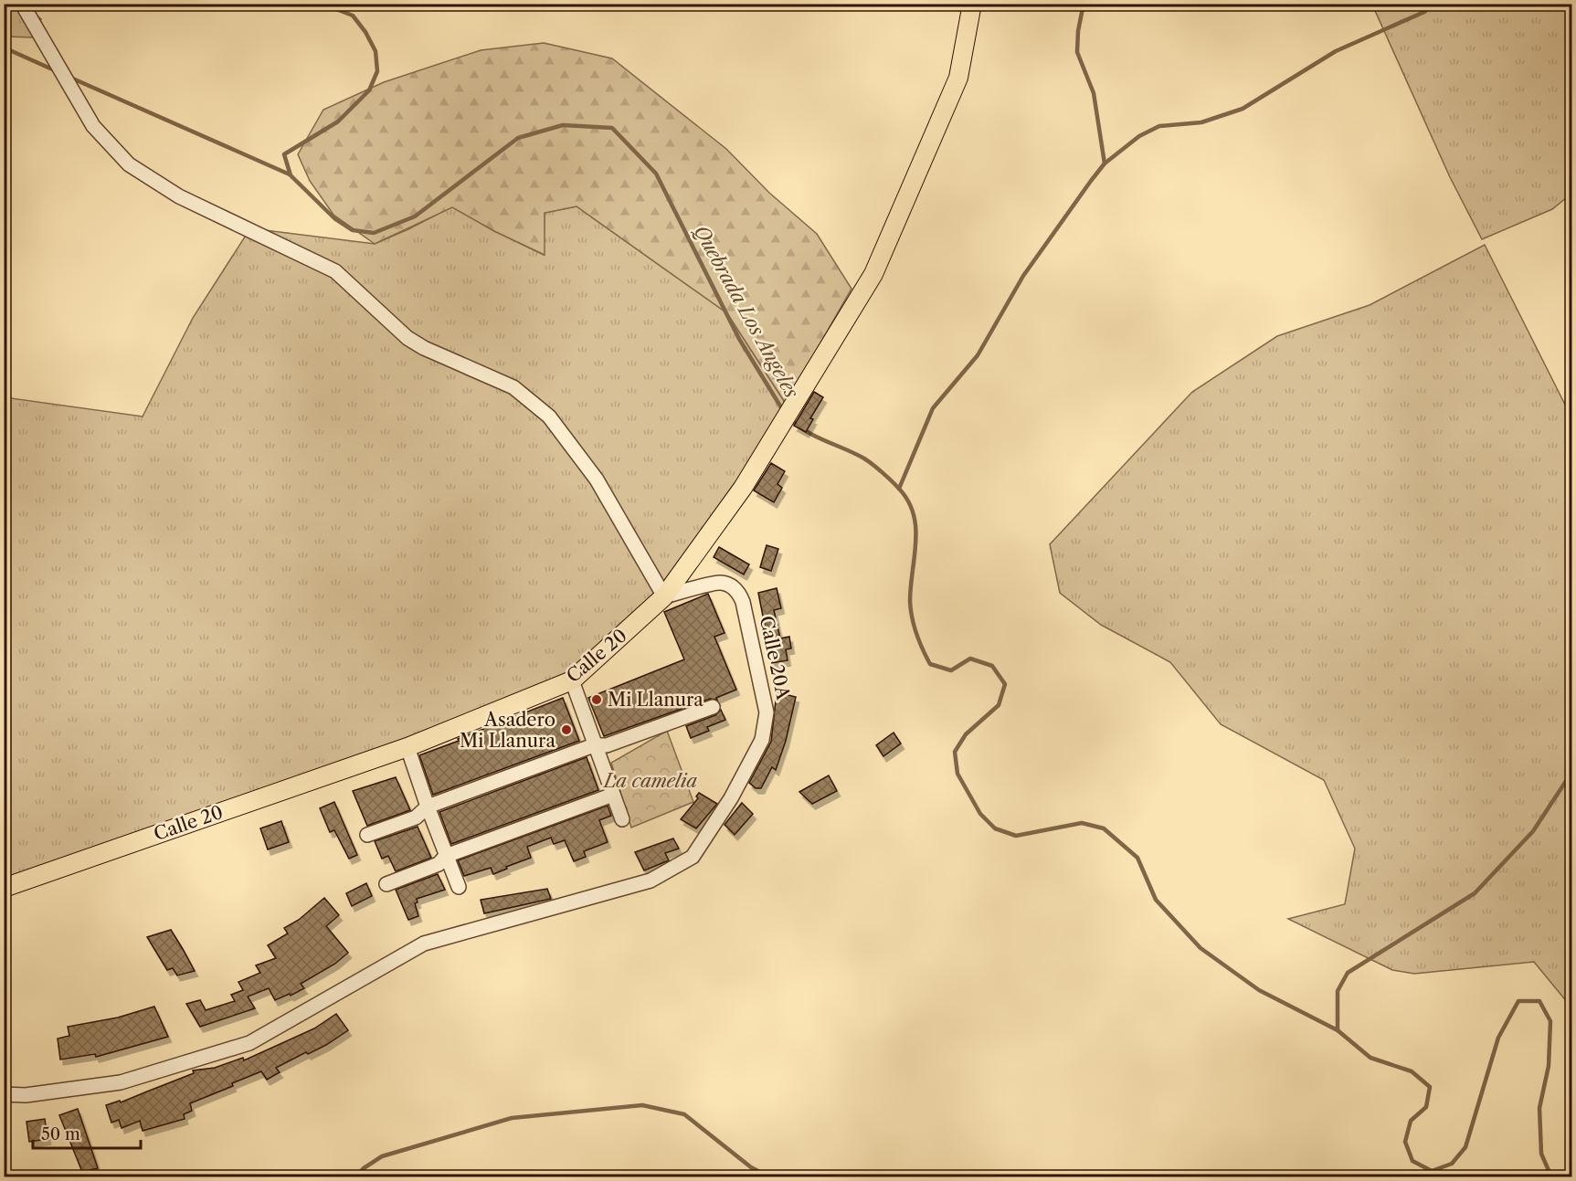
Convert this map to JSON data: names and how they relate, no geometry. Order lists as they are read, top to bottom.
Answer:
{
  "streets": {
    "main road": ["Calle 20"],
    "street": ["Calle 20A"]
  },
  "crossings": [
    ["Calle 20", "Calle 20A"]
  ],
  "water": ["Quebrada Los Angeles"],
  "parks": ["La camelia"],
  "places": ["Mi Llanura", "Asadero Mi Llanura"],
  "scale_bar": "50 m"
}
